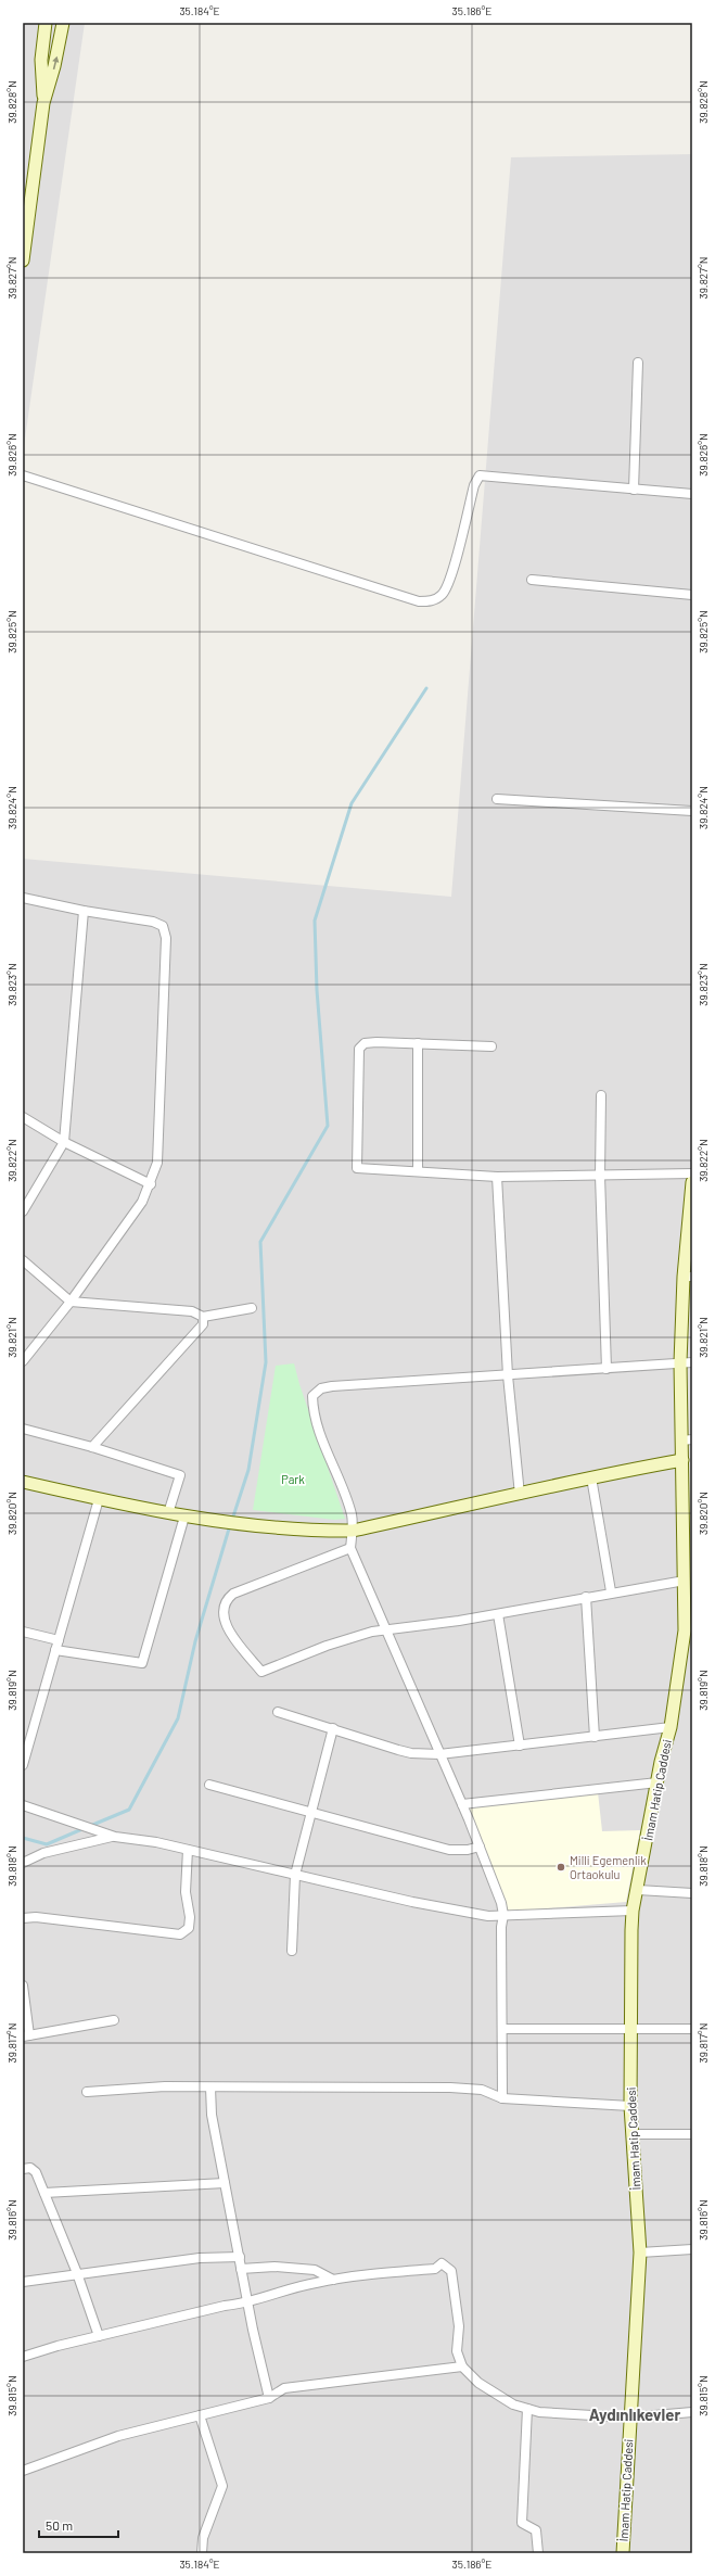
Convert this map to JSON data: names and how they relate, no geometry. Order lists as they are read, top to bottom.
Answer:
{
  "streets": {
    "street": ["İmam Hatip Caddesi"]
  },
  "districts": ["Aydınlıkevler"],
  "parks": ["Park"],
  "places": ["Milli Egemenlik Ortaokulu"],
  "scale_bar": "50 m",
  "coordinates": [
    "35.184°E",
    "35.186°E",
    "39.828°N",
    "39.827°N",
    "39.826°N",
    "39.825°N",
    "39.824°N",
    "39.823°N",
    "39.822°N",
    "39.821°N",
    "39.820°N",
    "39.819°N",
    "39.818°N",
    "39.817°N",
    "39.816°N",
    "39.815°N"
  ]
}
